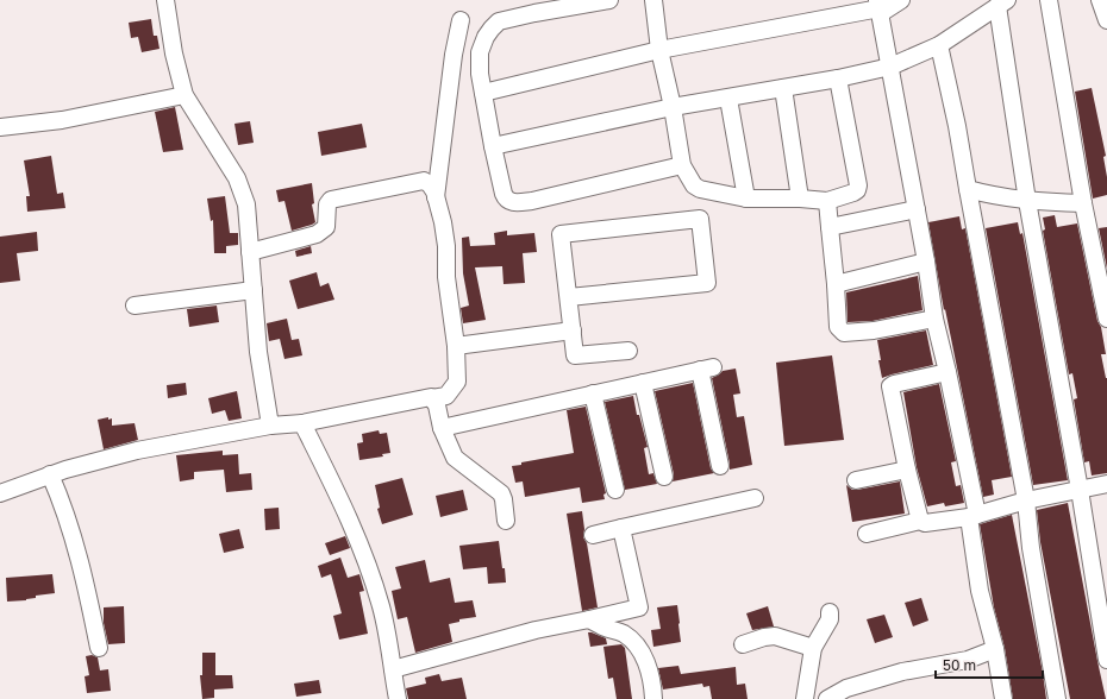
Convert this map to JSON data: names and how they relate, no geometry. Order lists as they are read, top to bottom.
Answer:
{
  "scale_bar": "50 m"
}
